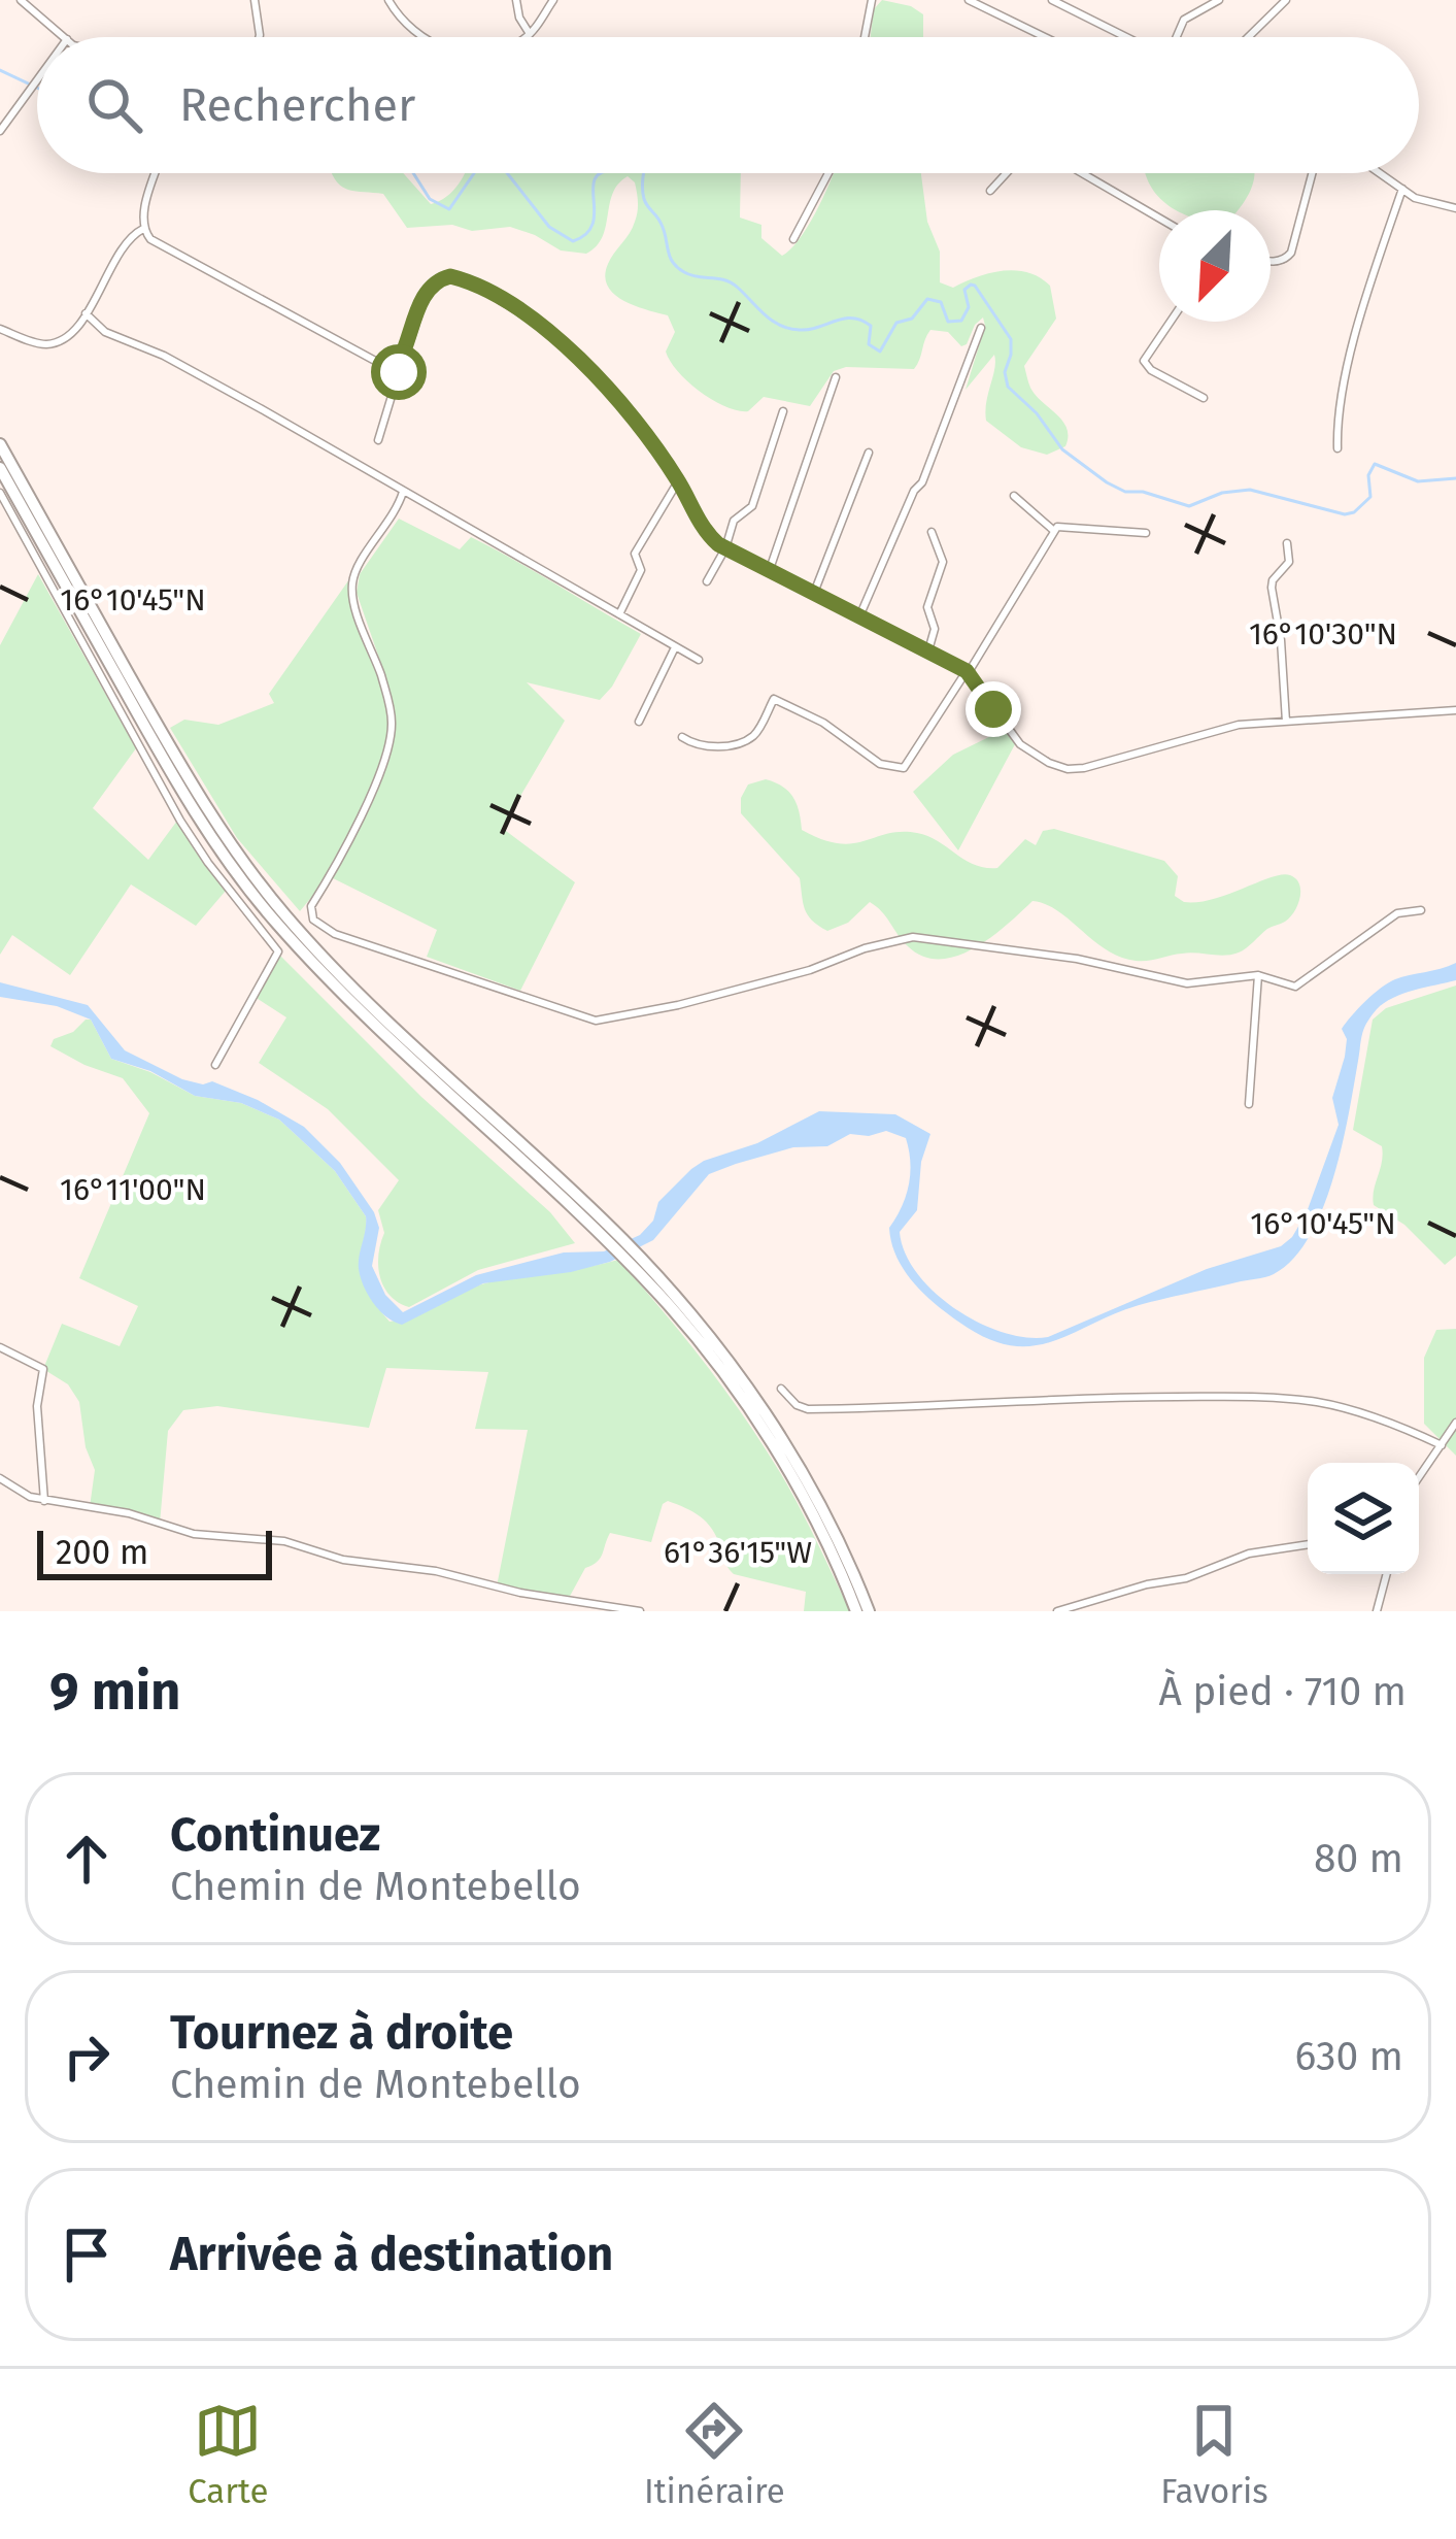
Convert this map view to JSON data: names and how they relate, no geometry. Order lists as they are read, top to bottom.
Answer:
{
  "scale_bar": "200 m",
  "north": "bottom left",
  "page": {
    "search": "Rechercher",
    "scale": "200 m",
    "heading": ["9 min", "À pied · 710 m"],
    "list": [
      ["Continuez", "Chemin de Montebello", "80 m"],
      ["Tournez à droite", "Chemin de Montebello", "630 m"],
      "Arrivée à destination"
    ],
    "nav": ["Carte", "Itinéraire", "Favoris"]
  },
  "coordinates": [
    "16°10'45\"N",
    "16°10'30\"N",
    "16°11'00\"N",
    "61°36'15\"W"
  ]
}
